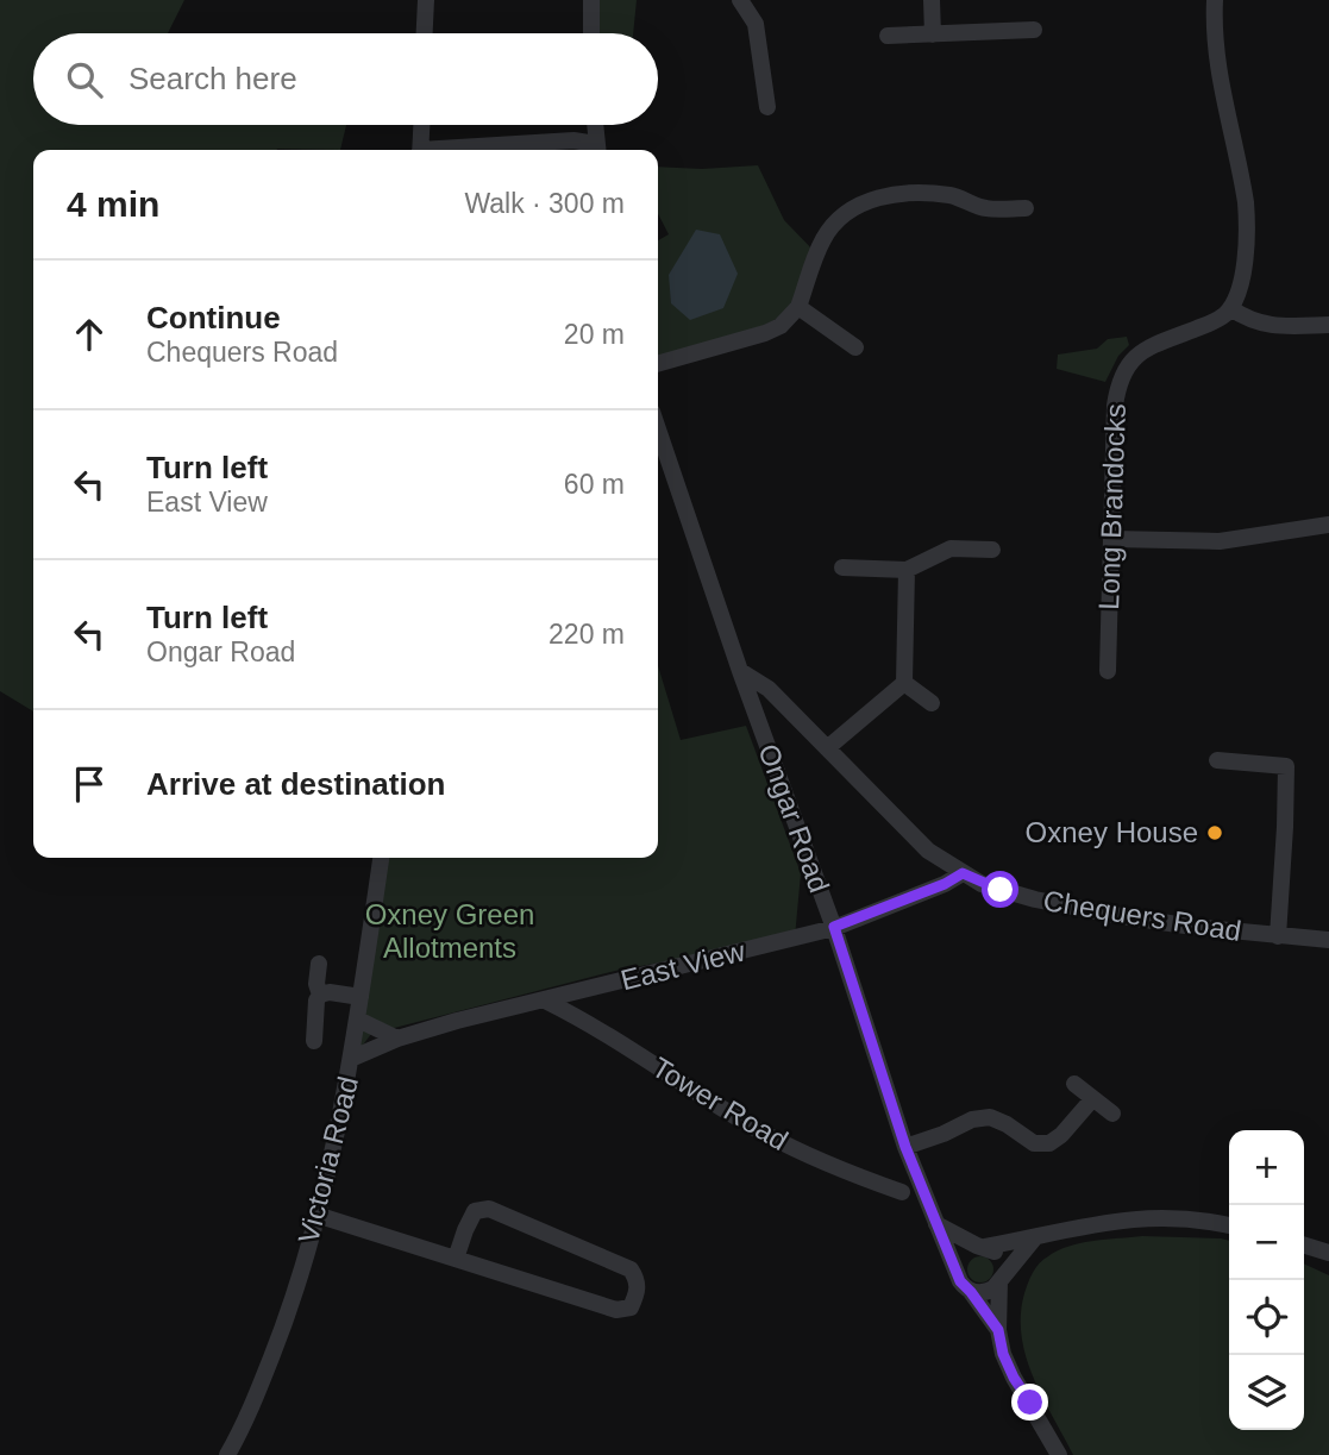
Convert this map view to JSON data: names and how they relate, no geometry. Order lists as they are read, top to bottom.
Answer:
{
  "streets": {
    "street": [
      "Long Brandocks",
      "Ongar Road",
      "Chequers Road",
      "East View",
      "Tower Road",
      "Victoria Road"
    ]
  },
  "crossings": [
    ["Ongar Road", "Chequers Road"],
    ["Ongar Road", "East View"],
    ["Chequers Road", "East View"],
    ["East View", "Tower Road"],
    ["East View", "Victoria Road"]
  ],
  "parks": ["Oxney Green Allotments"],
  "places": ["Oxney House"],
  "page": {
    "search": "Search here",
    "heading": ["4 min", "Walk · 300 m"],
    "list": [
      ["Continue", "Chequers Road", "20 m"],
      ["Turn left", "East View", "60 m"],
      ["Turn left", "Ongar Road", "220 m"],
      "Arrive at destination"
    ],
    "map_buttons": ["+", "−"]
  }
}
